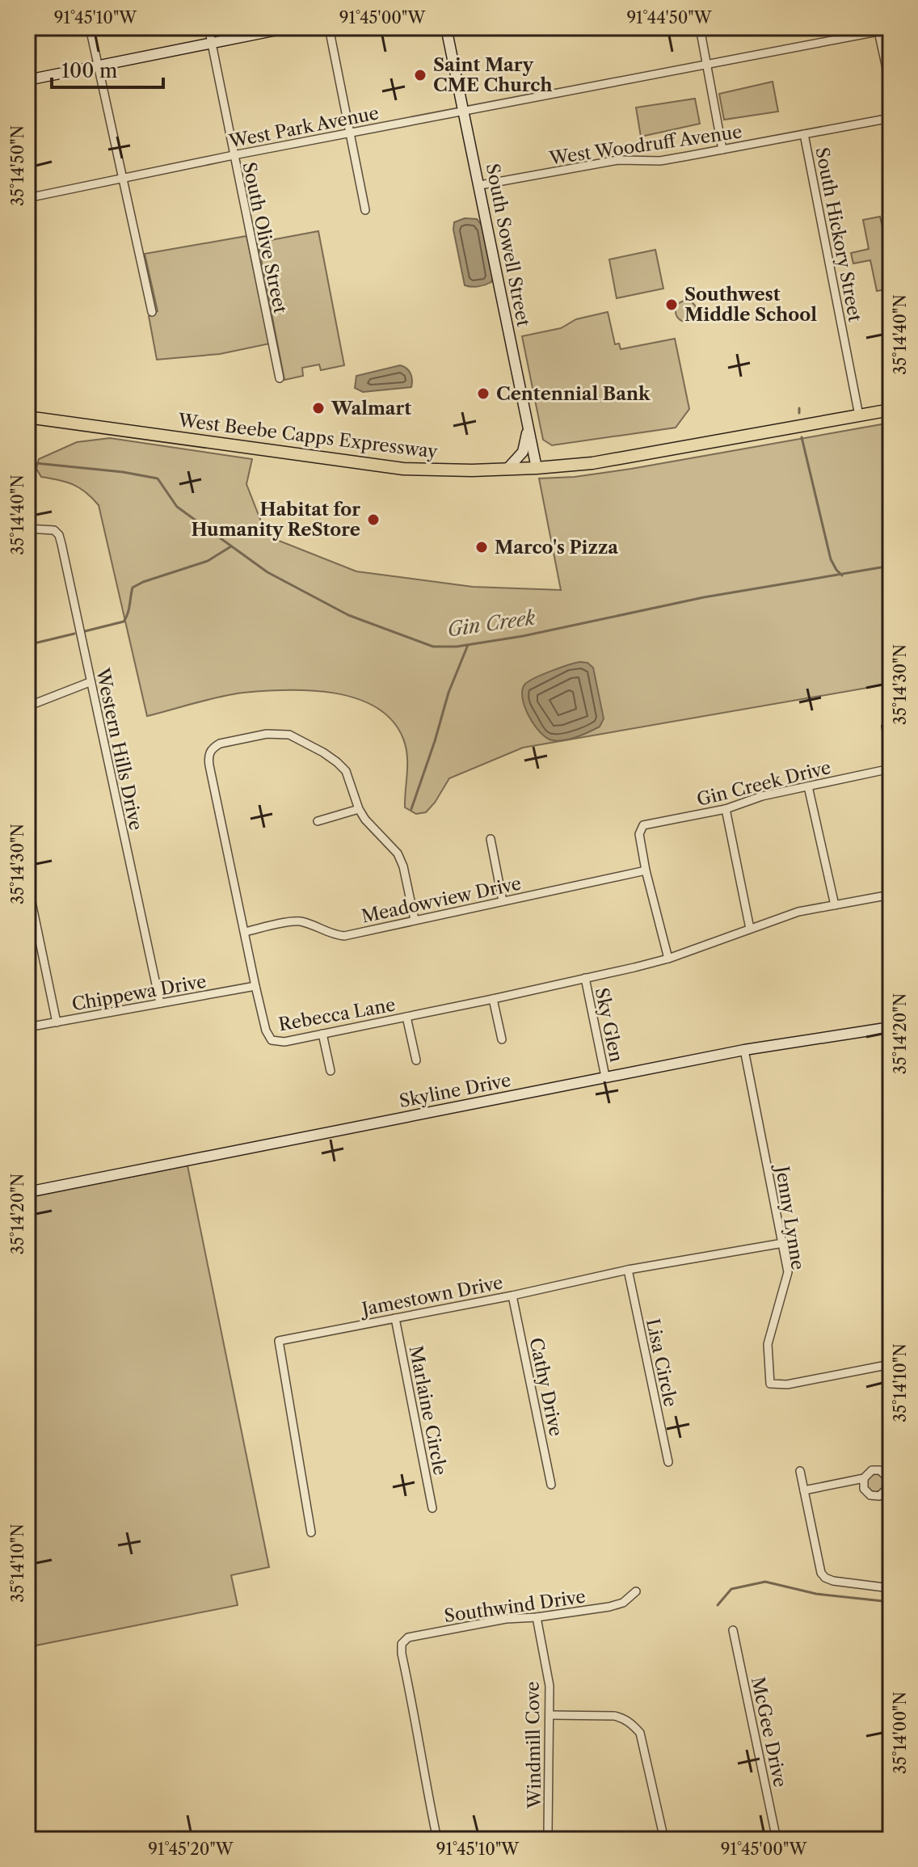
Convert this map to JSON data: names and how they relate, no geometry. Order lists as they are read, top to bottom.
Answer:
{
  "streets": {
    "main road": ["West Beebe Capps Expressway"],
    "street": [
      "West Park Avenue",
      "West Woodruff Avenue",
      "South Hickory Street",
      "South Olive Street",
      "South Sowell Street",
      "Western Hills Drive",
      "Gin Creek Drive",
      "Meadowview Drive",
      "Chippewa Drive",
      "Rebecca Lane",
      "Sky Glen",
      "Skyline Drive",
      "Jenny Lynne",
      "Jamestown Drive",
      "Lisa Circle",
      "Cathy Drive",
      "Marlaine Circle",
      "Southwind Drive",
      "McGee Drive",
      "Windmill Cove"
    ]
  },
  "crossings": [
    ["West Park Avenue", "South Olive Street"],
    ["West Park Avenue", "South Sowell Street"],
    ["West Woodruff Avenue", "South Hickory Street"],
    ["West Woodruff Avenue", "South Sowell Street"],
    ["South Hickory Street", "West Beebe Capps Expressway"],
    ["South Sowell Street", "West Beebe Capps Expressway"],
    ["Western Hills Drive", "Chippewa Drive"],
    ["Gin Creek Drive", "Meadowview Drive"],
    ["Meadowview Drive", "Rebecca Lane"],
    ["Chippewa Drive", "Rebecca Lane"],
    ["Rebecca Lane", "Sky Glen"],
    ["Sky Glen", "Skyline Drive"],
    ["Skyline Drive", "Jenny Lynne"],
    ["Jenny Lynne", "Jamestown Drive"],
    ["Jamestown Drive", "Lisa Circle"],
    ["Jamestown Drive", "Cathy Drive"],
    ["Jamestown Drive", "Marlaine Circle"],
    ["Southwind Drive", "Windmill Cove"]
  ],
  "water": ["Gin Creek"],
  "places": [
    "Saint Mary CME Church",
    "Southwest Middle School",
    "Centennial Bank",
    "Walmart",
    "Habitat for Humanity ReStore",
    "Marco's Pizza"
  ],
  "scale_bar": "100 m",
  "coordinates": [
    "91°45'10\"W",
    "91°45'00\"W",
    "91°44'50\"W",
    "35°14'50\"N",
    "35°14'40\"N",
    "35°14'30\"N",
    "35°14'20\"N",
    "35°14'10\"N",
    "35°14'00\"N",
    "91°45'20\"W"
  ]
}
